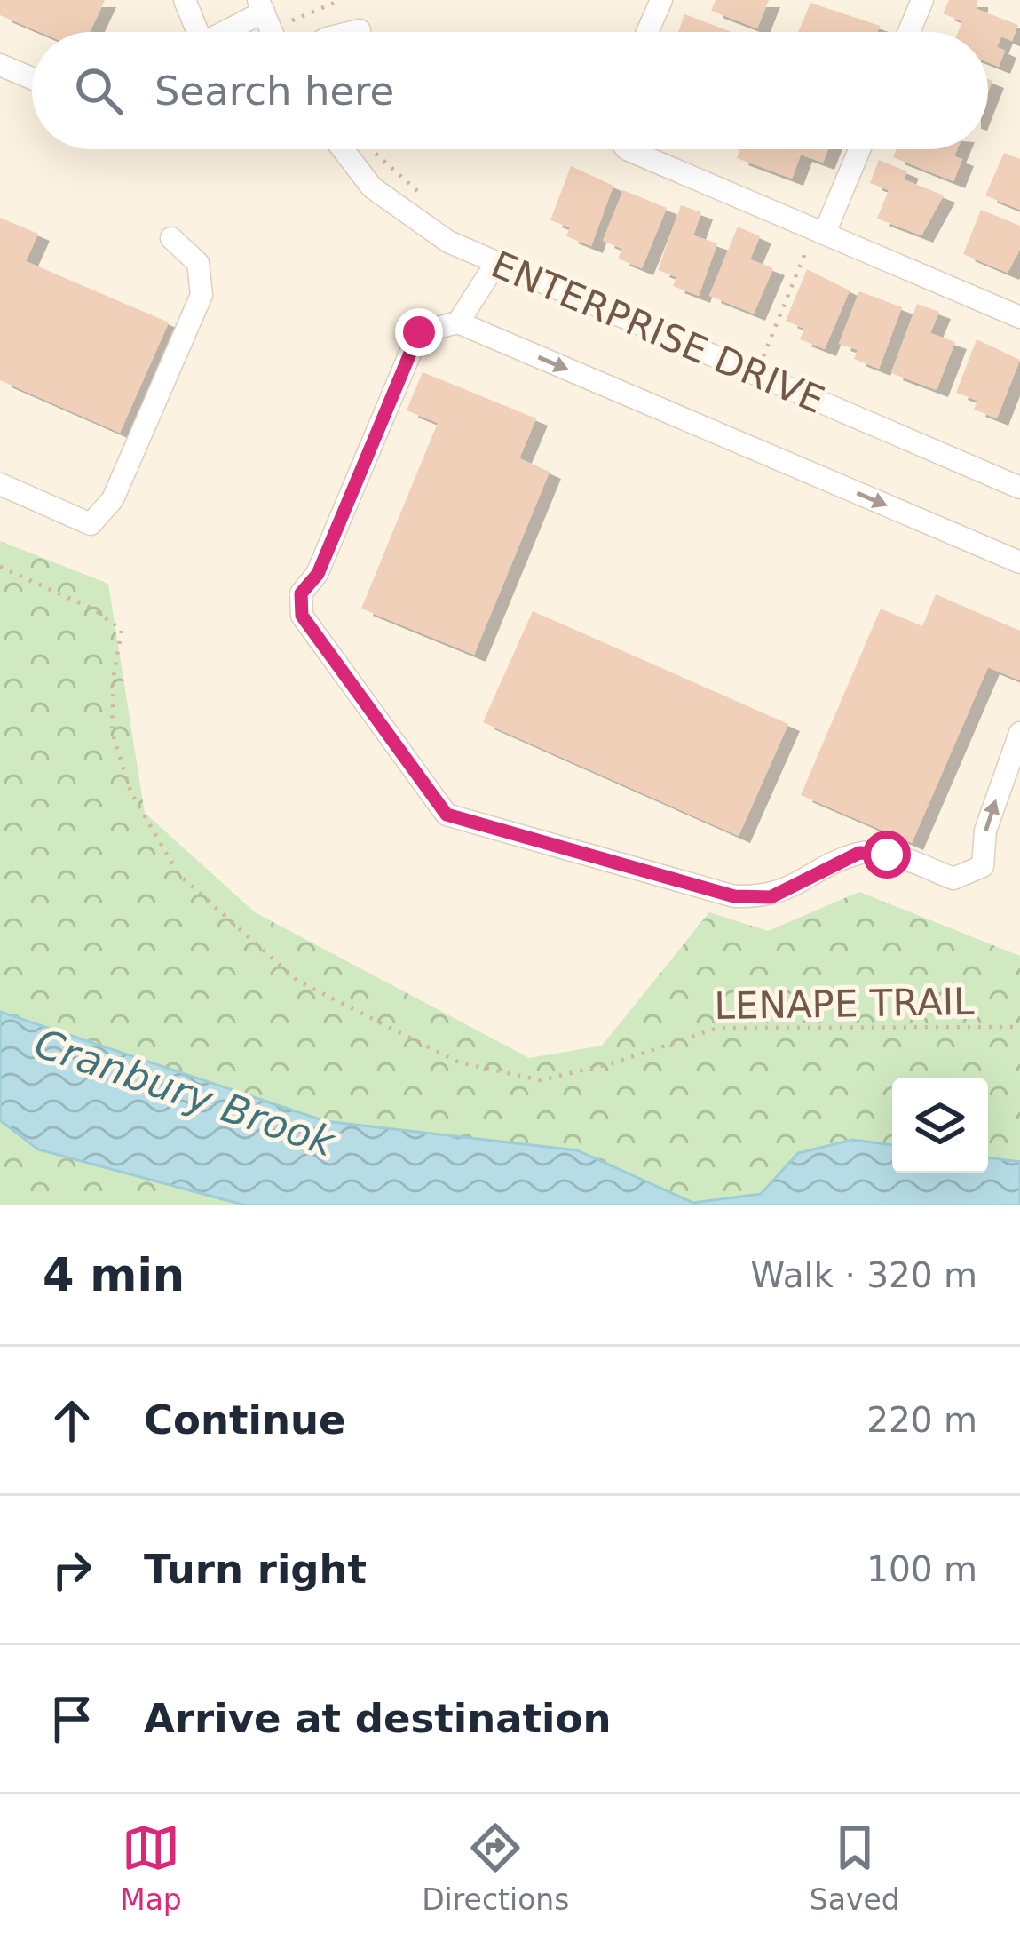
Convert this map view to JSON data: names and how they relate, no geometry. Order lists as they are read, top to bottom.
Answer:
{
  "streets": {
    "street": ["ENTERPRISE DRIVE"],
    "path": ["LENAPE TRAIL"]
  },
  "water": ["Cranbury Brook"],
  "page": {
    "search": "Search here",
    "heading": ["4 min", "Walk · 320 m"],
    "list": [
      ["Continue", "220 m"],
      ["Turn right", "100 m"],
      "Arrive at destination"
    ],
    "nav": ["Map", "Directions", "Saved"]
  }
}
